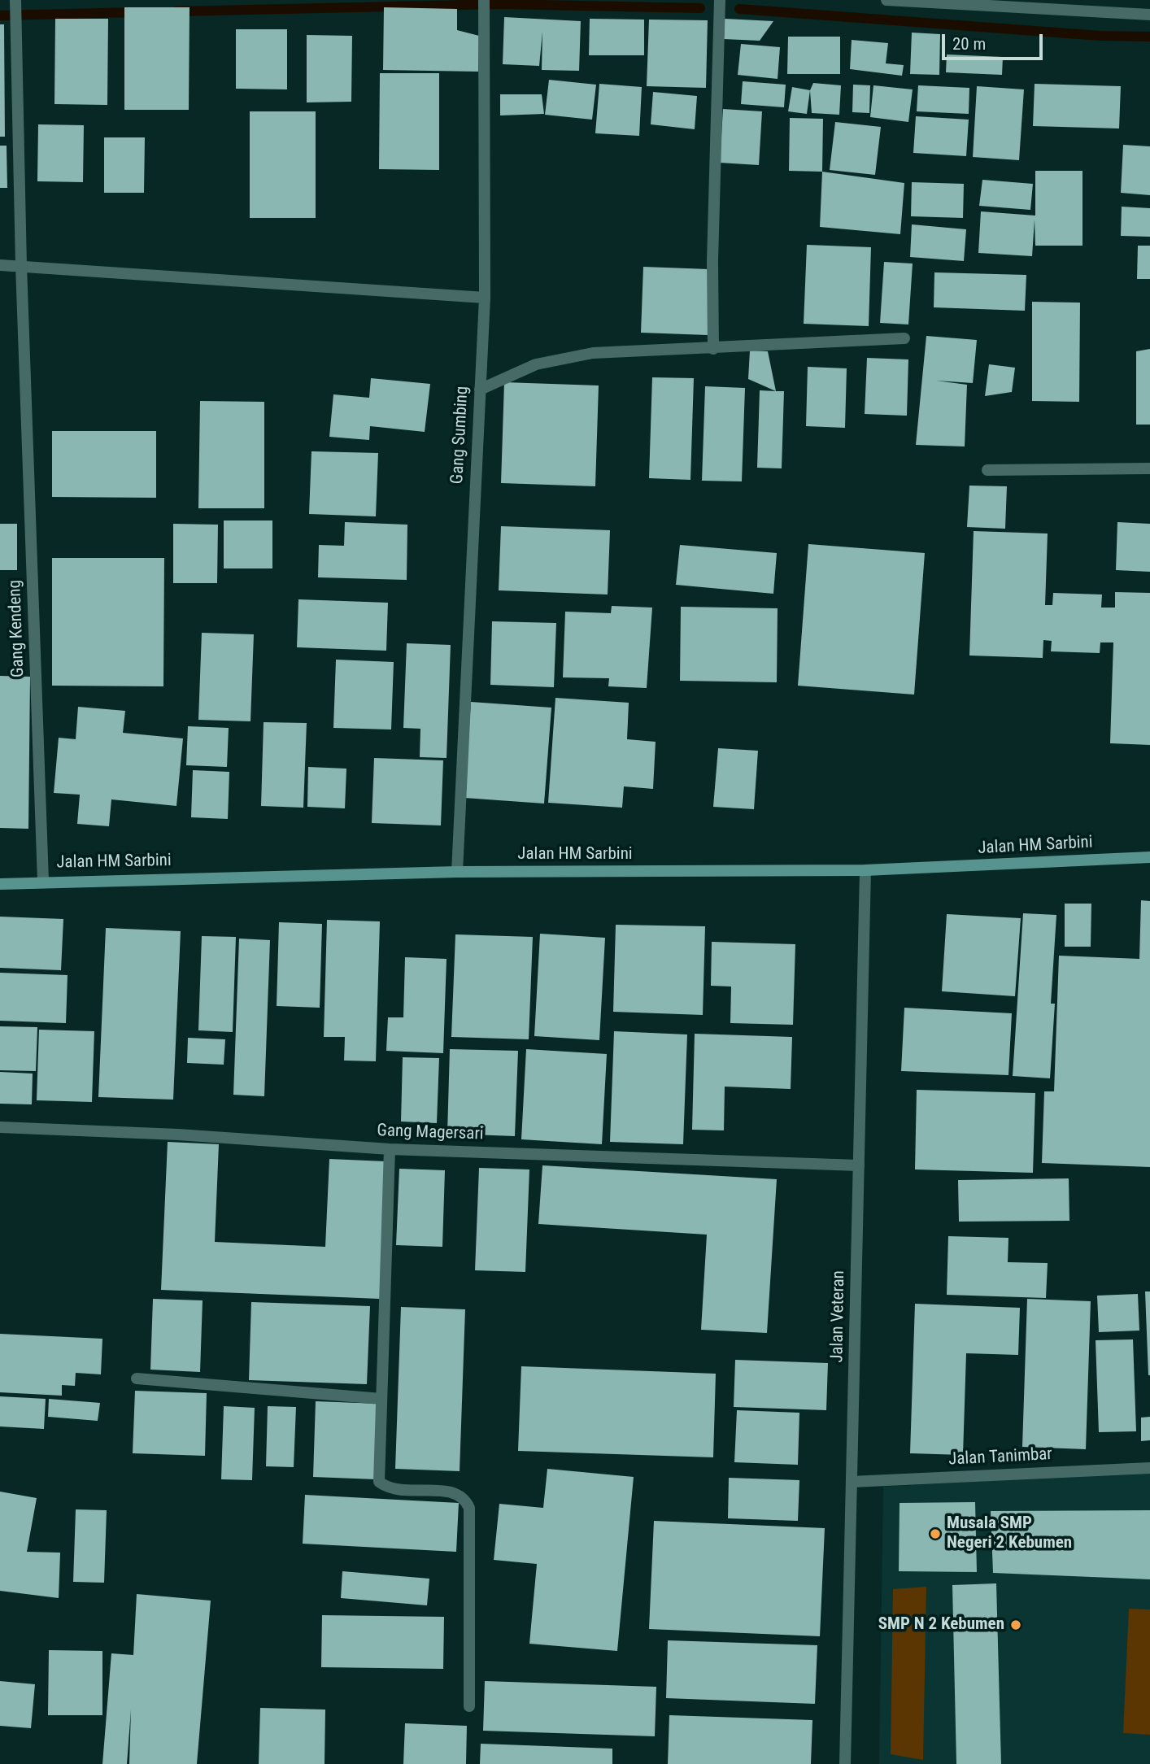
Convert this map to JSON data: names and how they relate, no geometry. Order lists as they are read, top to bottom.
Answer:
{
  "streets": {
    "main road": ["Jalan HM Sarbini"],
    "street": [
      "Gang Sumbing",
      "Gang Kendeng",
      "Gang Magersari",
      "Jalan Veteran",
      "Jalan Tanimbar"
    ]
  },
  "crossings": [
    ["Gang Sumbing", "Jalan HM Sarbini"],
    ["Gang Kendeng", "Jalan HM Sarbini"],
    ["Jalan HM Sarbini", "Jalan Veteran"],
    ["Gang Magersari", "Jalan Veteran"],
    ["Jalan Veteran", "Jalan Tanimbar"]
  ],
  "places": ["Musala SMP Negeri 2 Kebumen", "SMP N 2 Kebumen"],
  "scale_bar": "20 m"
}
